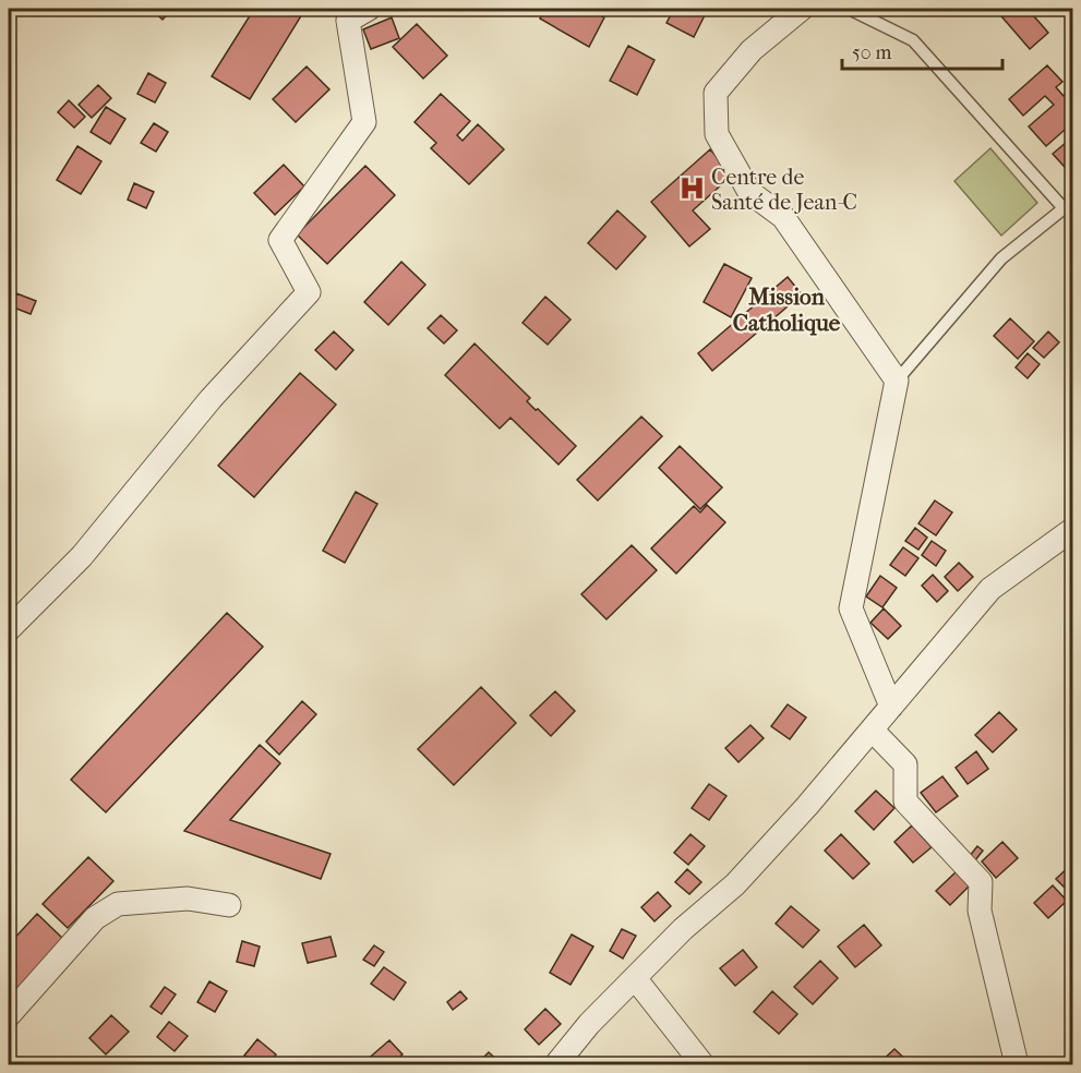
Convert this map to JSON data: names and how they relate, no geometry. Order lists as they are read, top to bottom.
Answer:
{
  "districts": ["Mission Catholique"],
  "places": {
    "hospital": ["Centre de Santé de Jean-C"]
  },
  "scale_bar": "50 m"
}
